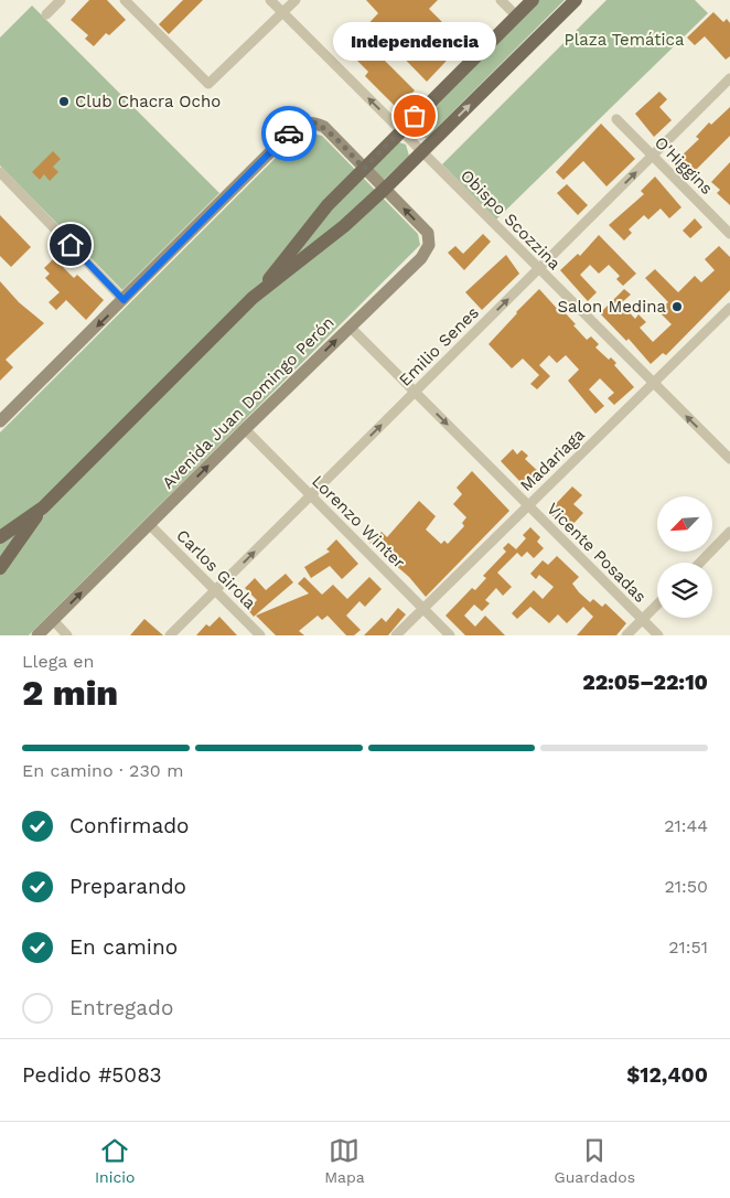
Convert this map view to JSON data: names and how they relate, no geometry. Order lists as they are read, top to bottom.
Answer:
{
  "streets": {
    "main road": ["Avenida Juan Domingo Perón"],
    "street": [
      "O'Higgins",
      "Obispo Scozzina",
      "Emilio Senes",
      "Madariaga",
      "Lorenzo Winter",
      "Vicente Posadas",
      "Carlos Girola"
    ]
  },
  "crossings": [
    ["O'Higgins", "Emilio Senes"],
    ["Obispo Scozzina", "Emilio Senes"],
    ["Obispo Scozzina", "Madariaga"],
    ["Emilio Senes", "Lorenzo Winter"],
    ["Emilio Senes", "Vicente Posadas"],
    ["Emilio Senes", "Carlos Girola"],
    ["Avenida Juan Domingo Perón", "Lorenzo Winter"],
    ["Avenida Juan Domingo Perón", "Vicente Posadas"],
    ["Avenida Juan Domingo Perón", "Carlos Girola"],
    ["Madariaga", "Lorenzo Winter"],
    ["Madariaga", "Vicente Posadas"]
  ],
  "one_way": ["Obispo Scozzina", "Emilio Senes", "Vicente Posadas"],
  "parks": ["Plaza Temática"],
  "places": ["Club Chacra Ocho", "Independencia", "Salon Medina"],
  "north": "bottom left",
  "page": {
    "bubble": "Independencia",
    "heading": ["2 min", "Llega en", "22:05–22:10"],
    "panel": ["Pedido #5083", "$12,400"],
    "bar": "En camino · 230 m",
    "list": [
      ["Confirmado", "21:44"],
      ["Preparando", "21:50"],
      ["En camino", "21:51"],
      "Entregado"
    ],
    "tabs": ["Inicio", "Mapa", "Guardados"]
  }
}
